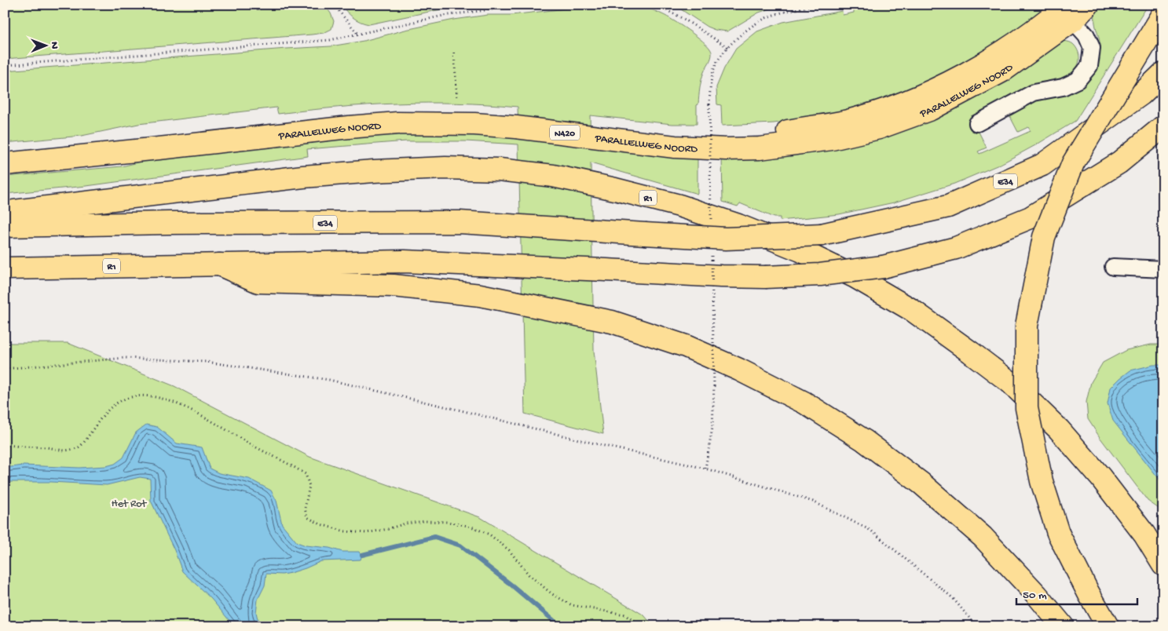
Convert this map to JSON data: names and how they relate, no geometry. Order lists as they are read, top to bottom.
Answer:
{
  "streets": {
    "highway": [
      "PARALLELWEG NOORD",
      "N420",
      "E34",
      "R1"
    ]
  },
  "parks": ["Het Rot"],
  "scale_bar": "50 m",
  "north": "right"
}
